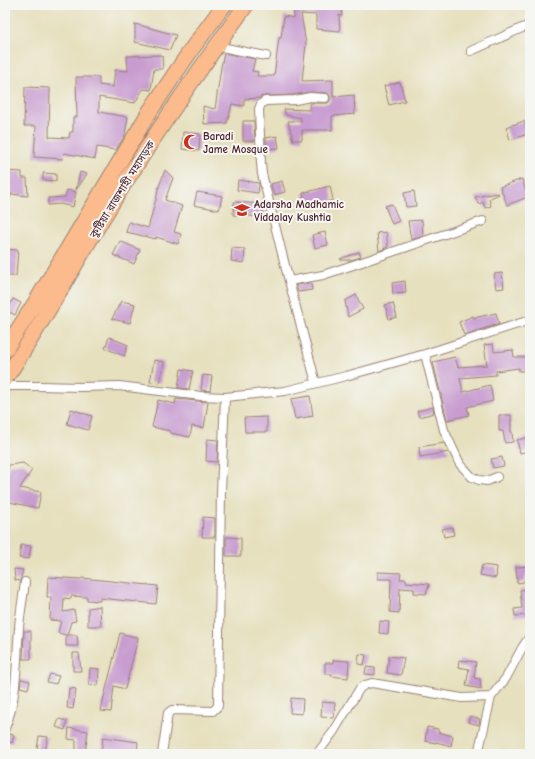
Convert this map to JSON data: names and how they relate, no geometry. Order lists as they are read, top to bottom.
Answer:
{
  "streets": {
    "highway": ["কুষ্টিয়া রাজশাহী মহাসড়ক"]
  },
  "places": {
    "mosque": ["Baradi Jame Mosque"],
    "school or university": ["Adarsha Madhamic Viddalay Kushtia"]
  }
}
